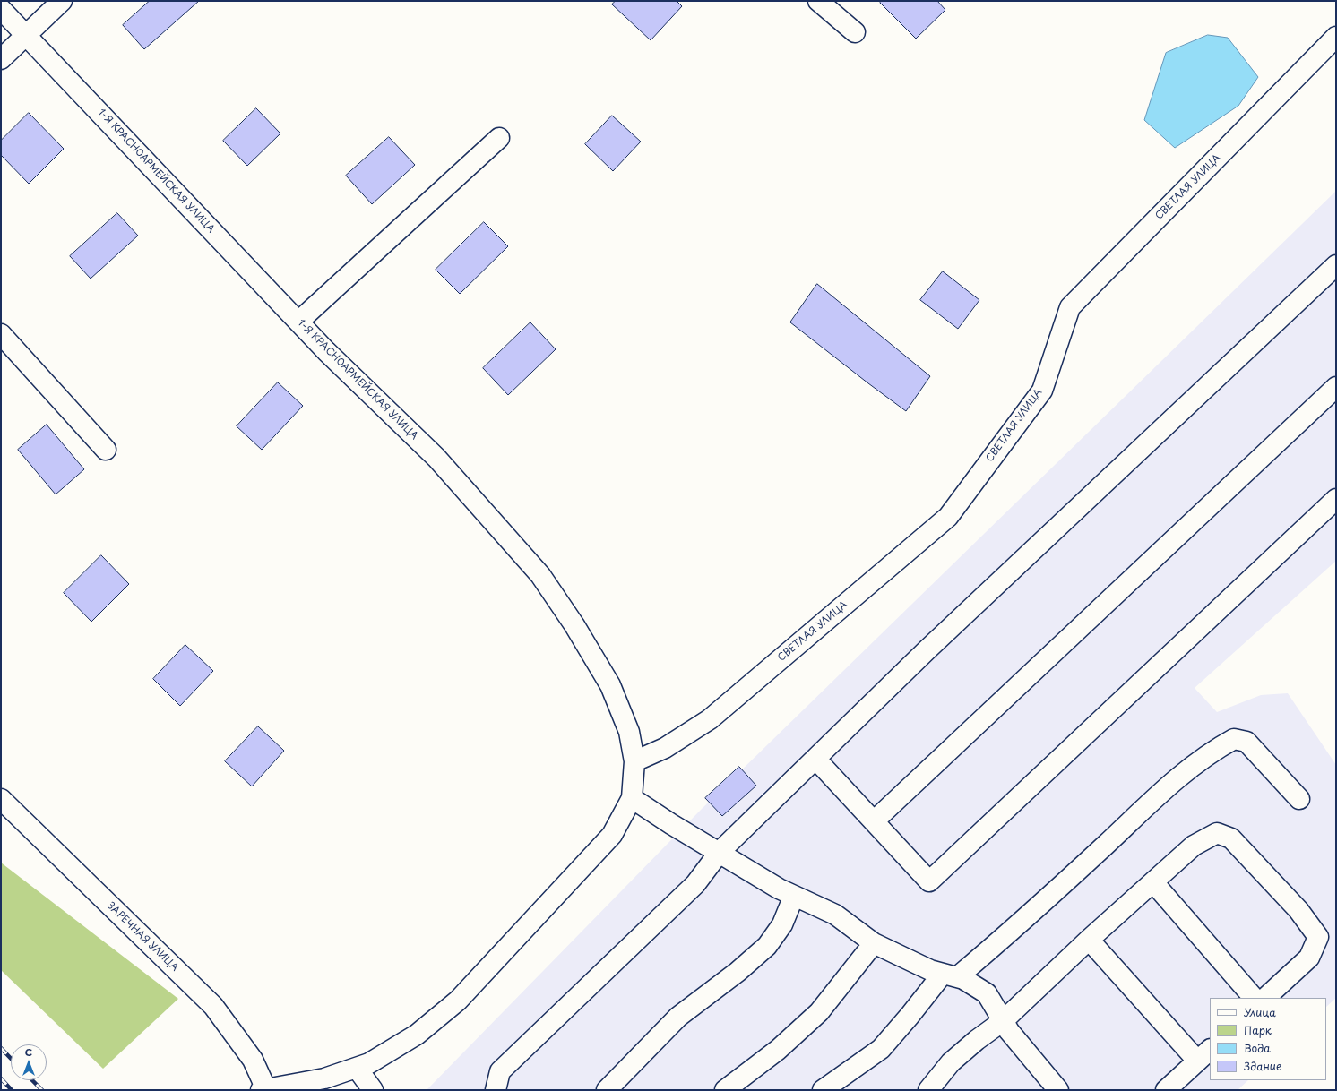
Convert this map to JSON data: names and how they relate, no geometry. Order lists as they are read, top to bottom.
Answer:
{
  "streets": {
    "street": ["1-Я КРАСНОАРМЕЙСКАЯ УЛИЦА", "СВЕТЛАЯ УЛИЦА", "ЗАРЕЧНАЯ УЛИЦА"]
  },
  "crossings": [
    ["1-Я КРАСНОАРМЕЙСКАЯ УЛИЦА", "СВЕТЛАЯ УЛИЦА"]
  ],
  "legend": [
    "Улица",
    "Парк",
    "Вода",
    "Здание"
  ],
  "north": "top"
}
